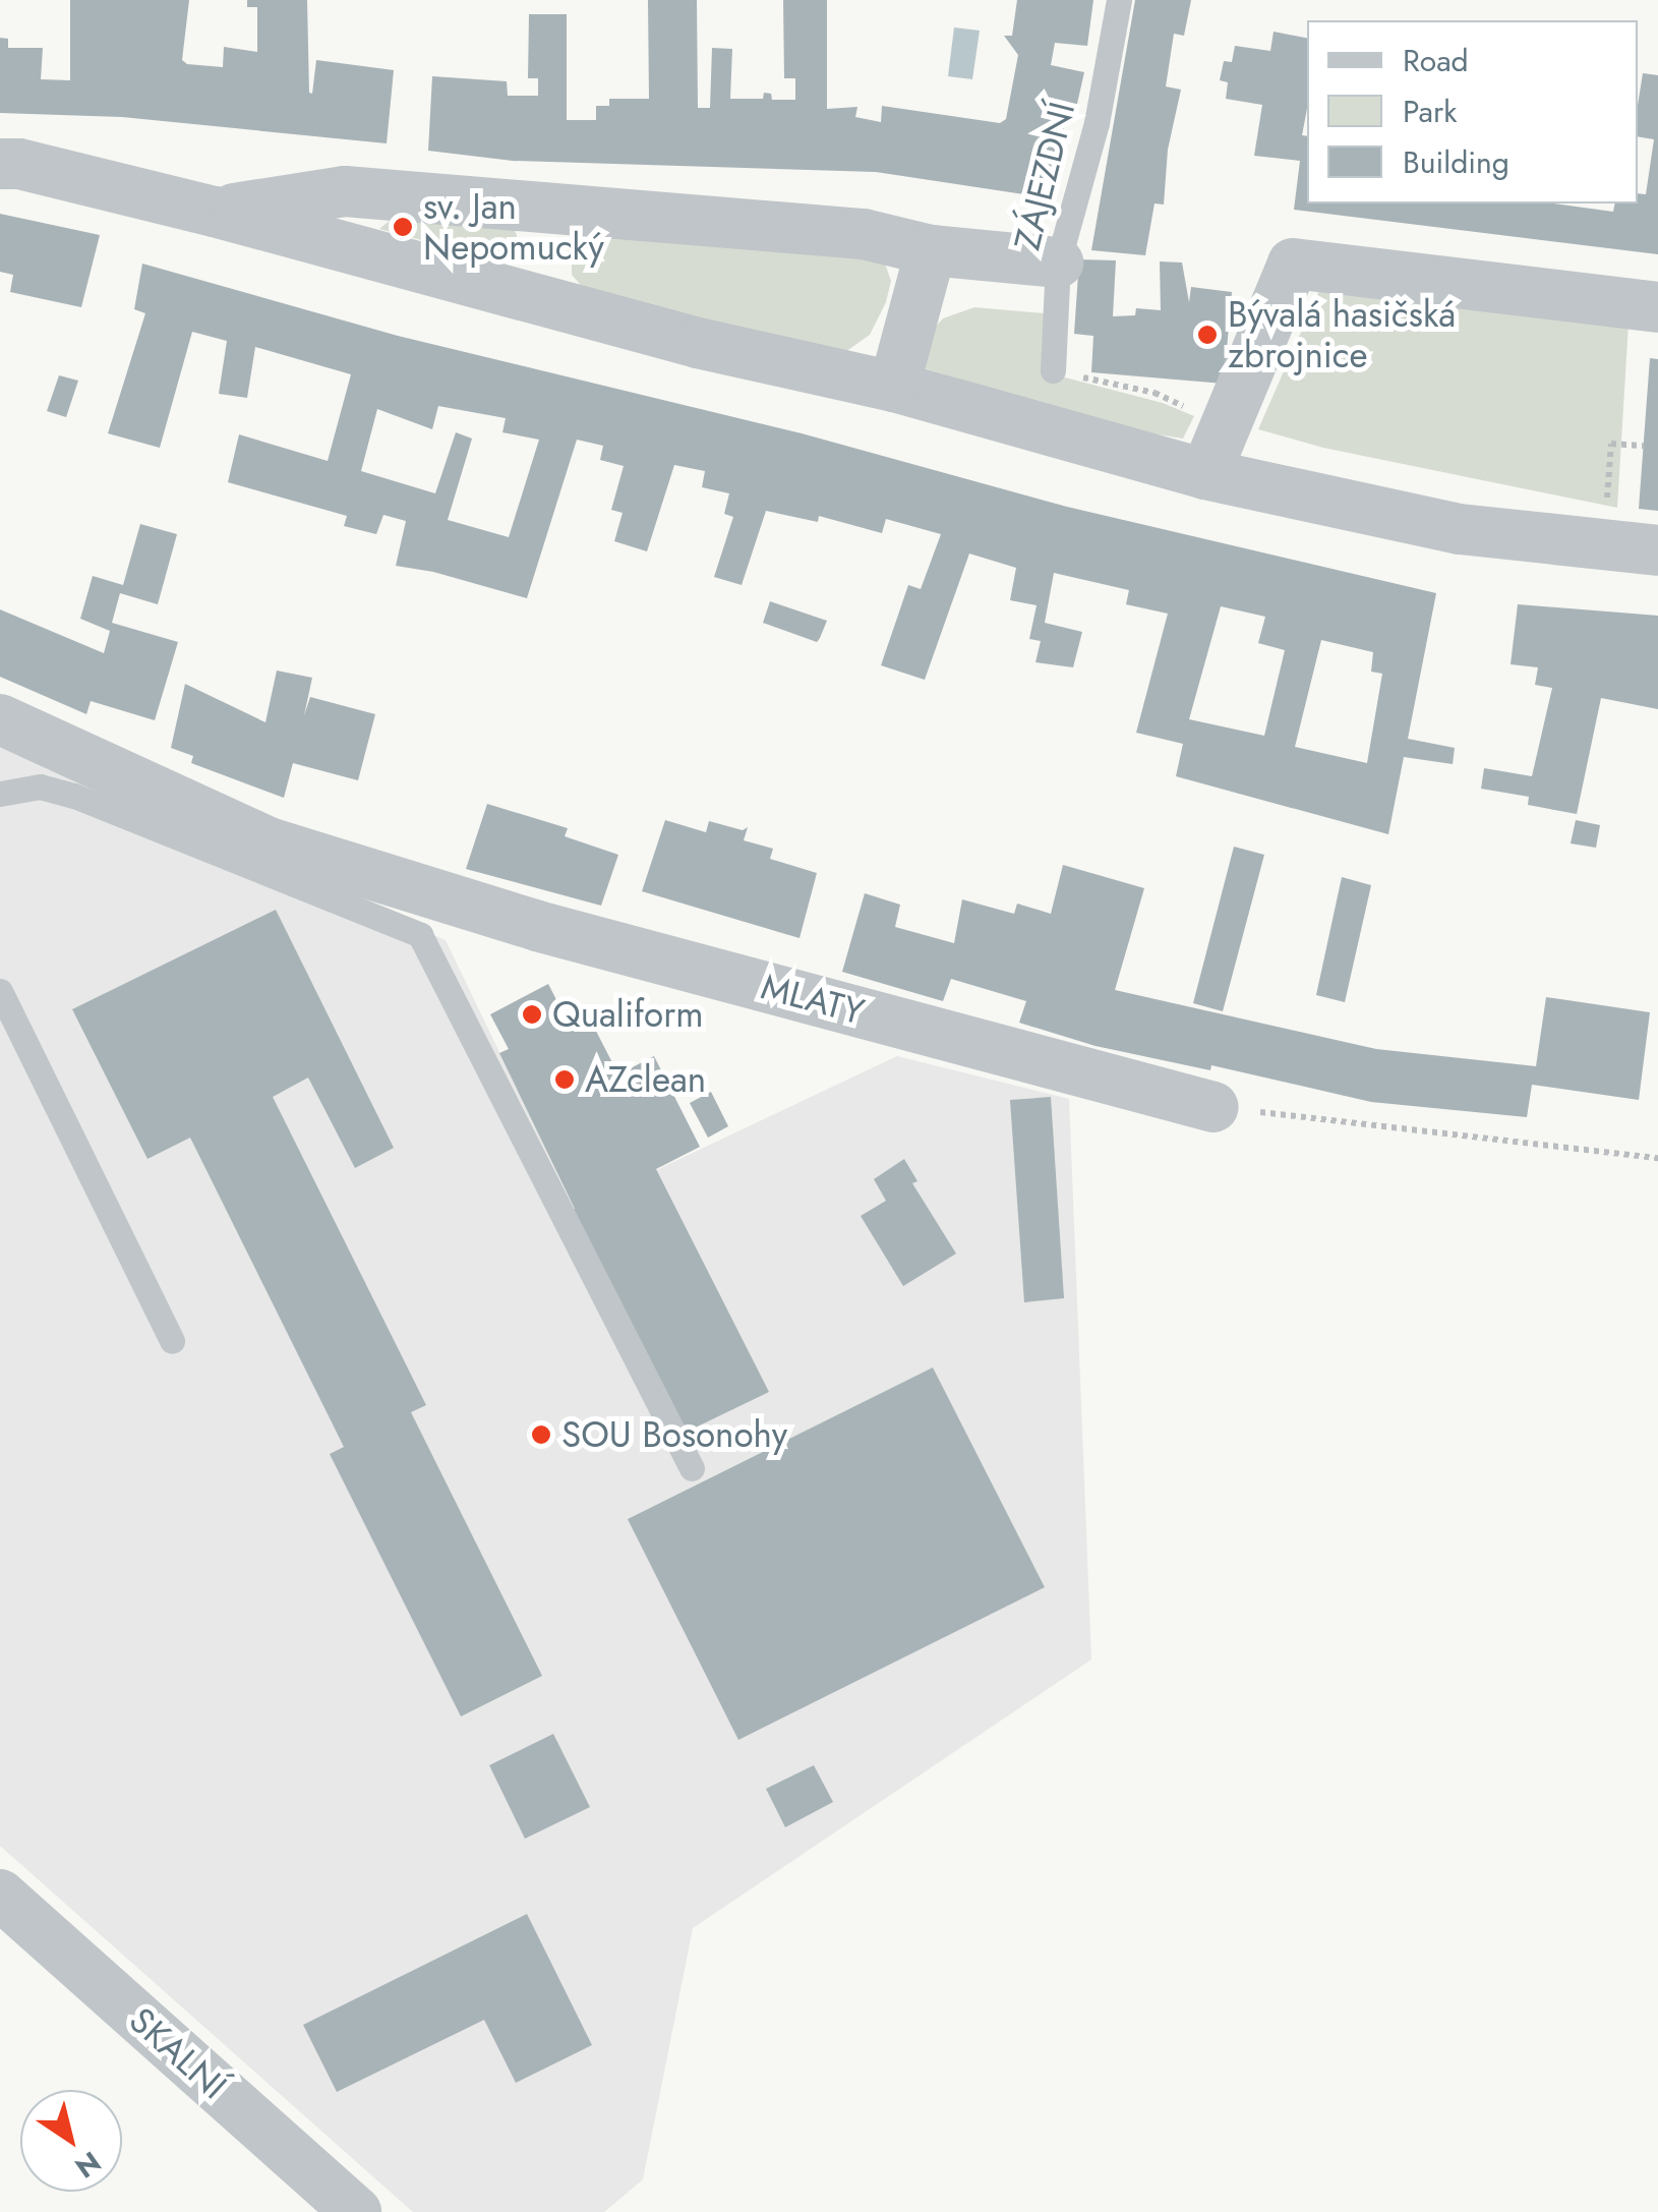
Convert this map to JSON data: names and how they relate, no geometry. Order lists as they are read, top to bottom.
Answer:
{
  "streets": {
    "street": ["MLATY", "SKALNÍ"],
    "lane": ["ZÁJEZDNÍ"]
  },
  "places": [
    "sv. Jan Nepomucký",
    "Bývalá hasičská zbrojnice",
    "Qualiform",
    "AZclean",
    "SOU Bosonohy"
  ],
  "legend": ["Road", "Park", "Building"],
  "north": "bottom right"
}
